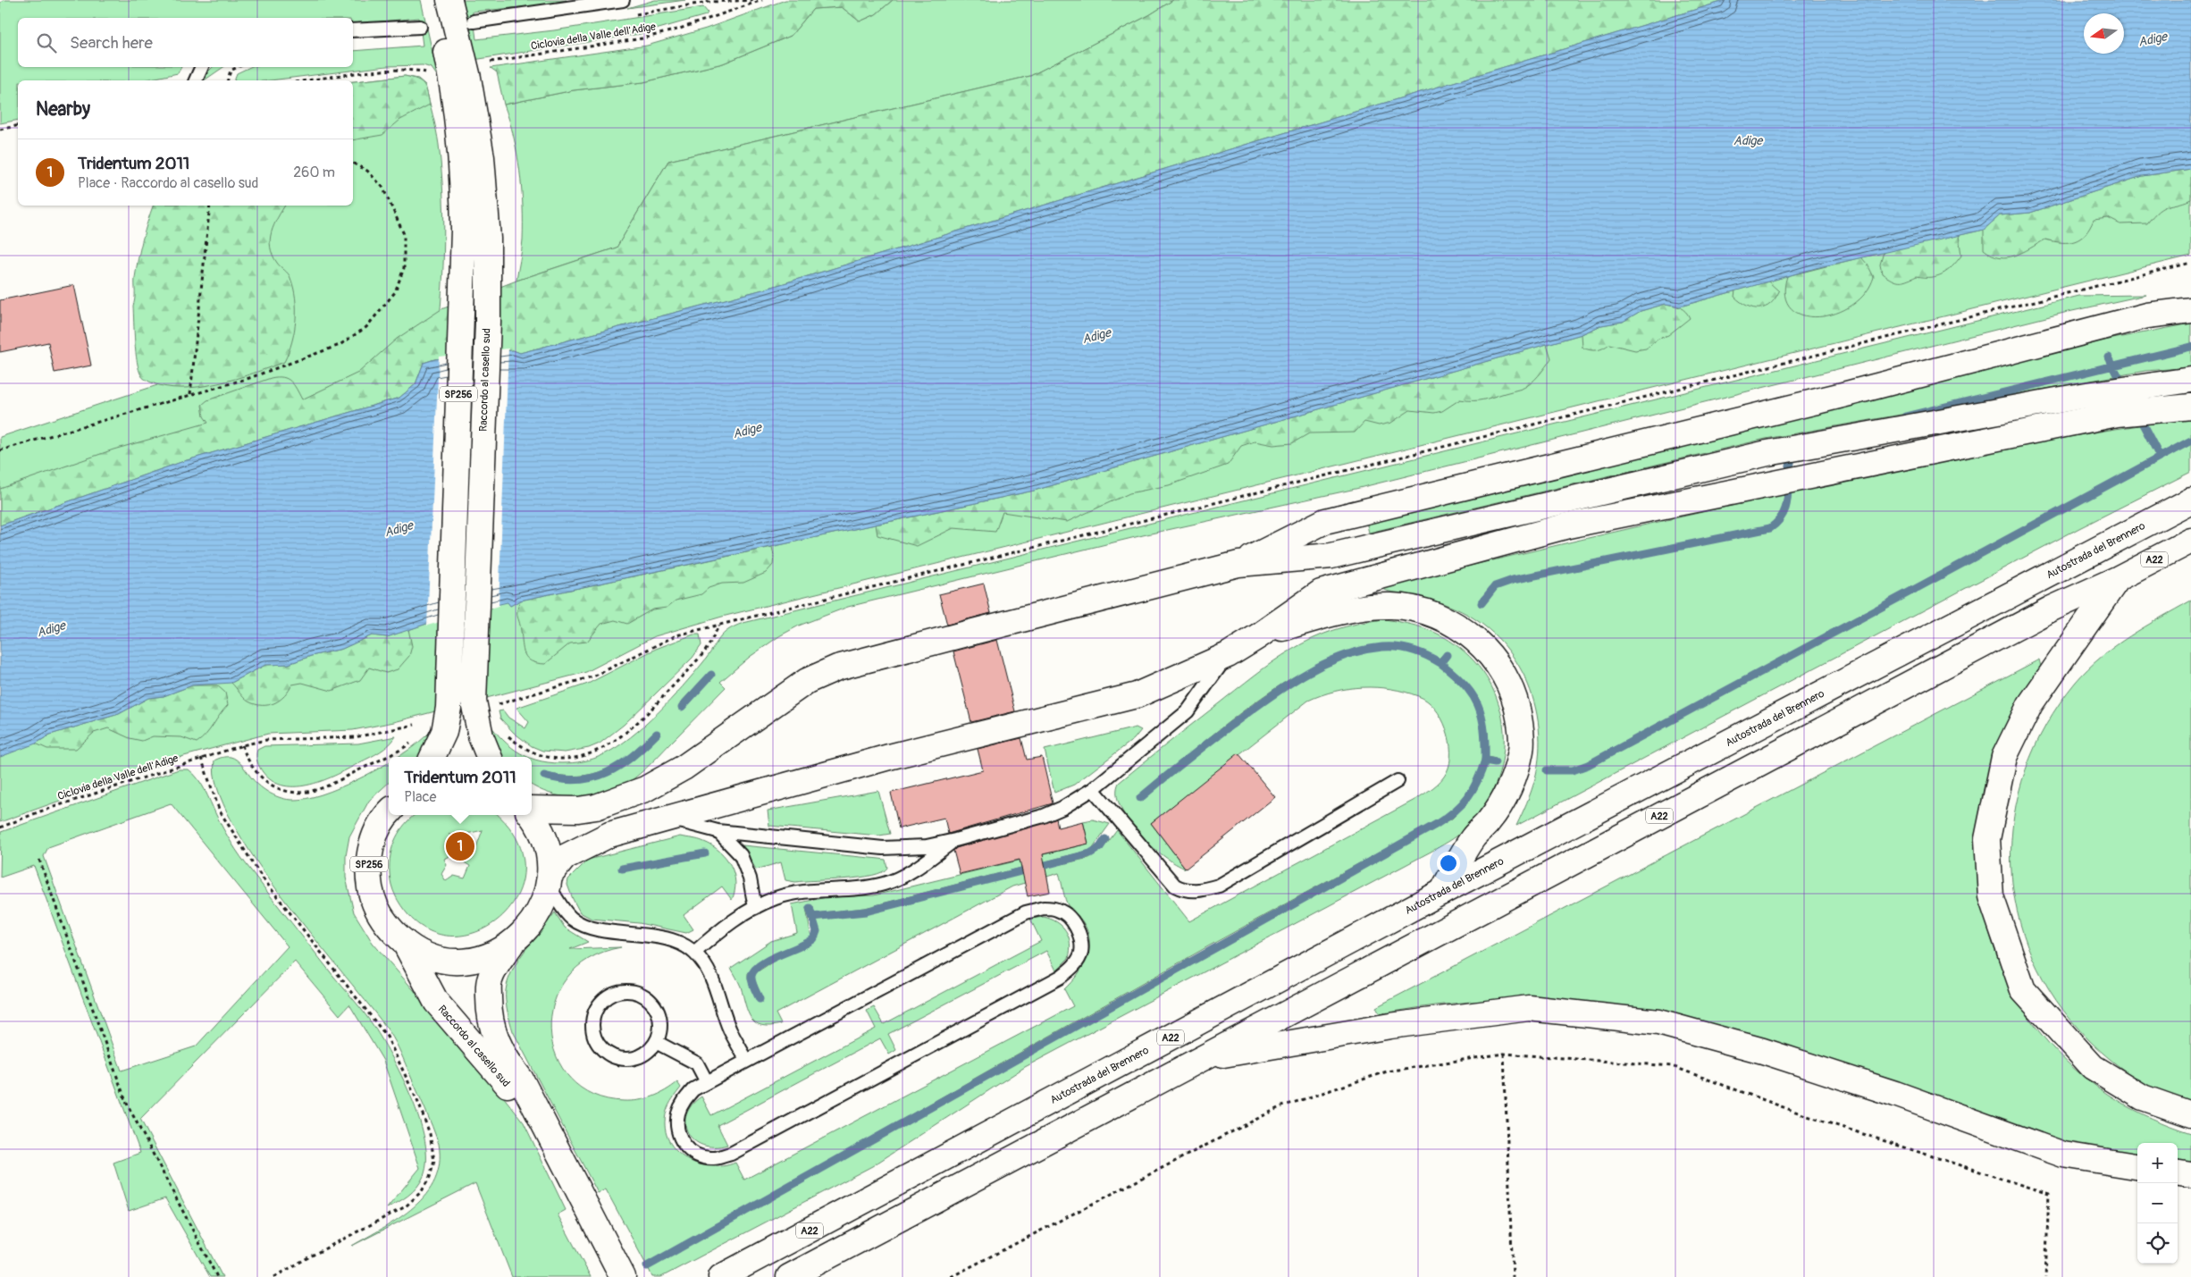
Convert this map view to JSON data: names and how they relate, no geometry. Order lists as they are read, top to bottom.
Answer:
{
  "streets": {
    "main road": [
      "Raccordo al casello sud",
      "SP256",
      "Autostrada del Brennero",
      "A22"
    ],
    "path": ["Ciclovia della Valle dell'Adige"]
  },
  "crossings": [
    ["Ciclovia della Valle dell'Adige", "Raccordo al casello sud"]
  ],
  "water": ["Adige"],
  "north": "left",
  "page": {
    "search": "Search here",
    "heading": "Nearby",
    "list": [
      {
        "mark": "1",
        "name": "Tridentum 2011",
        "note": "Place · Raccordo al casello sud",
        "value": "260 m"
      }
    ],
    "popup": ["Tridentum 2011", "Place"],
    "pins": "1",
    "map_buttons": ["+", "−"]
  }
}
